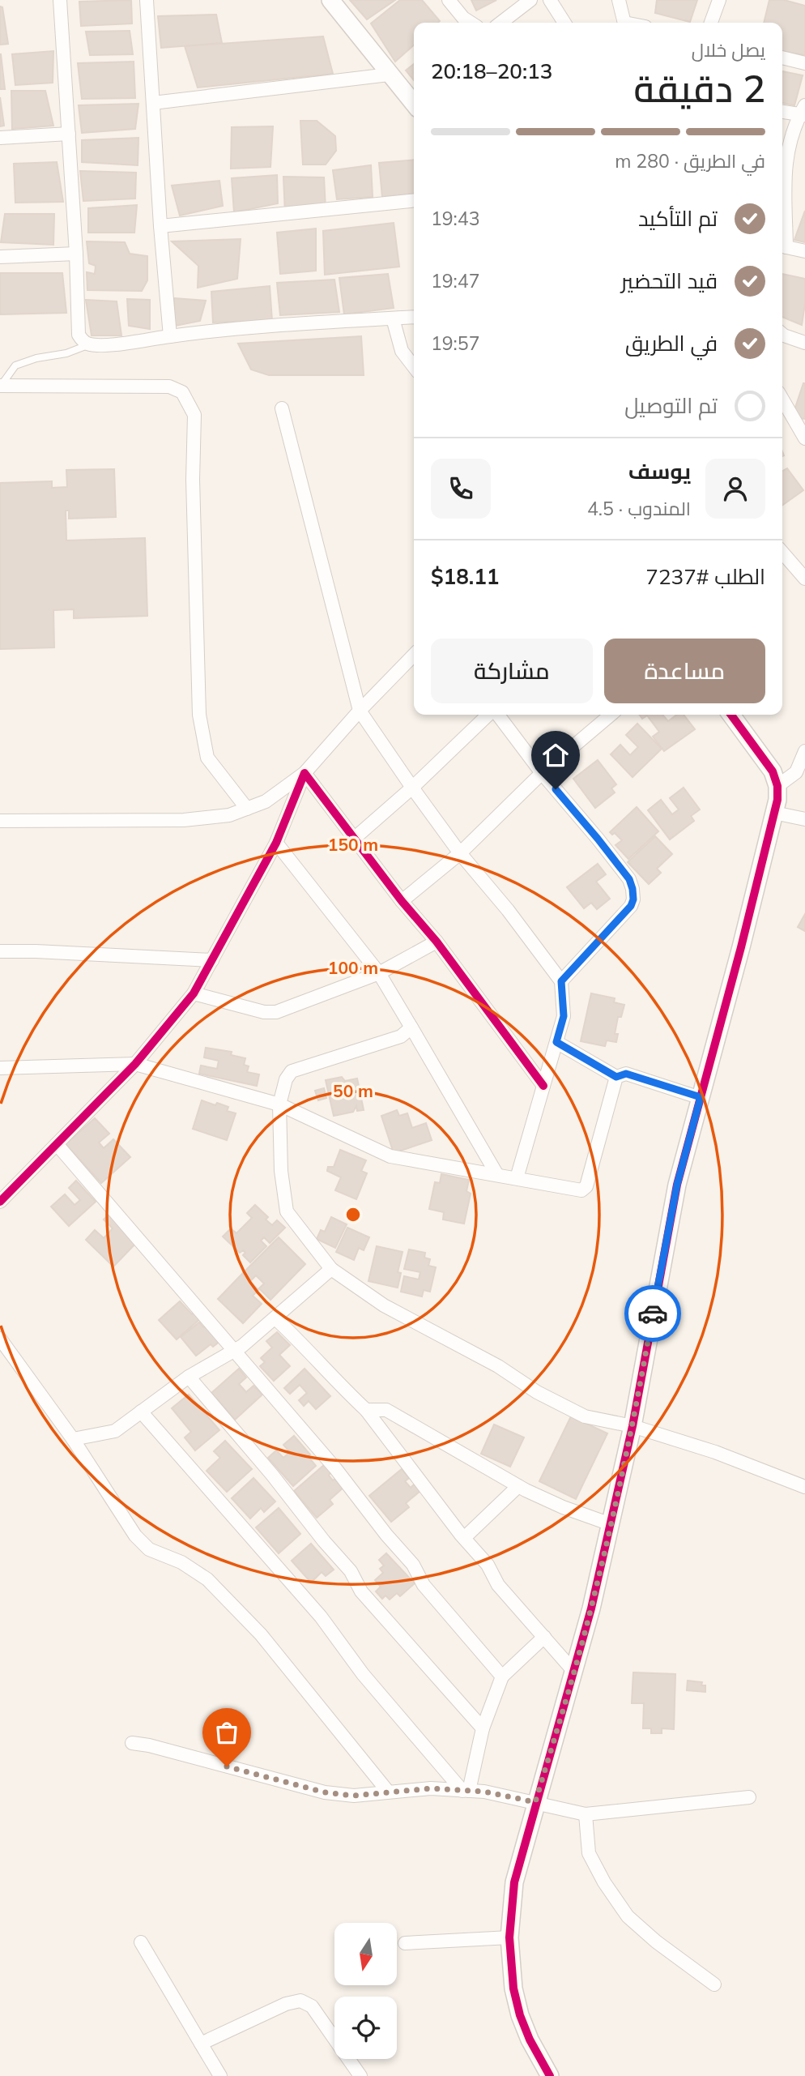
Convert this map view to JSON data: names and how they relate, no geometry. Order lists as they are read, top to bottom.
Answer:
{
  "north": "bottom",
  "page": {
    "heading": ["2 دقيقة", "يصل خلال", "20:13–20:18"],
    "panel": [
      "يوسف",
      "المندوب · 4.5",
      "الطلب #7237",
      "$18.11"
    ],
    "bar": "في الطريق · 280 m",
    "list": [
      ["تم التأكيد", "19:43"],
      ["قيد التحضير", "19:47"],
      ["في الطريق", "19:57"],
      "تم التوصيل"
    ],
    "buttons": ["مساعدة", "مشاركة"]
  },
  "rings": ["150 m", "100 m", "50 m"]
}
